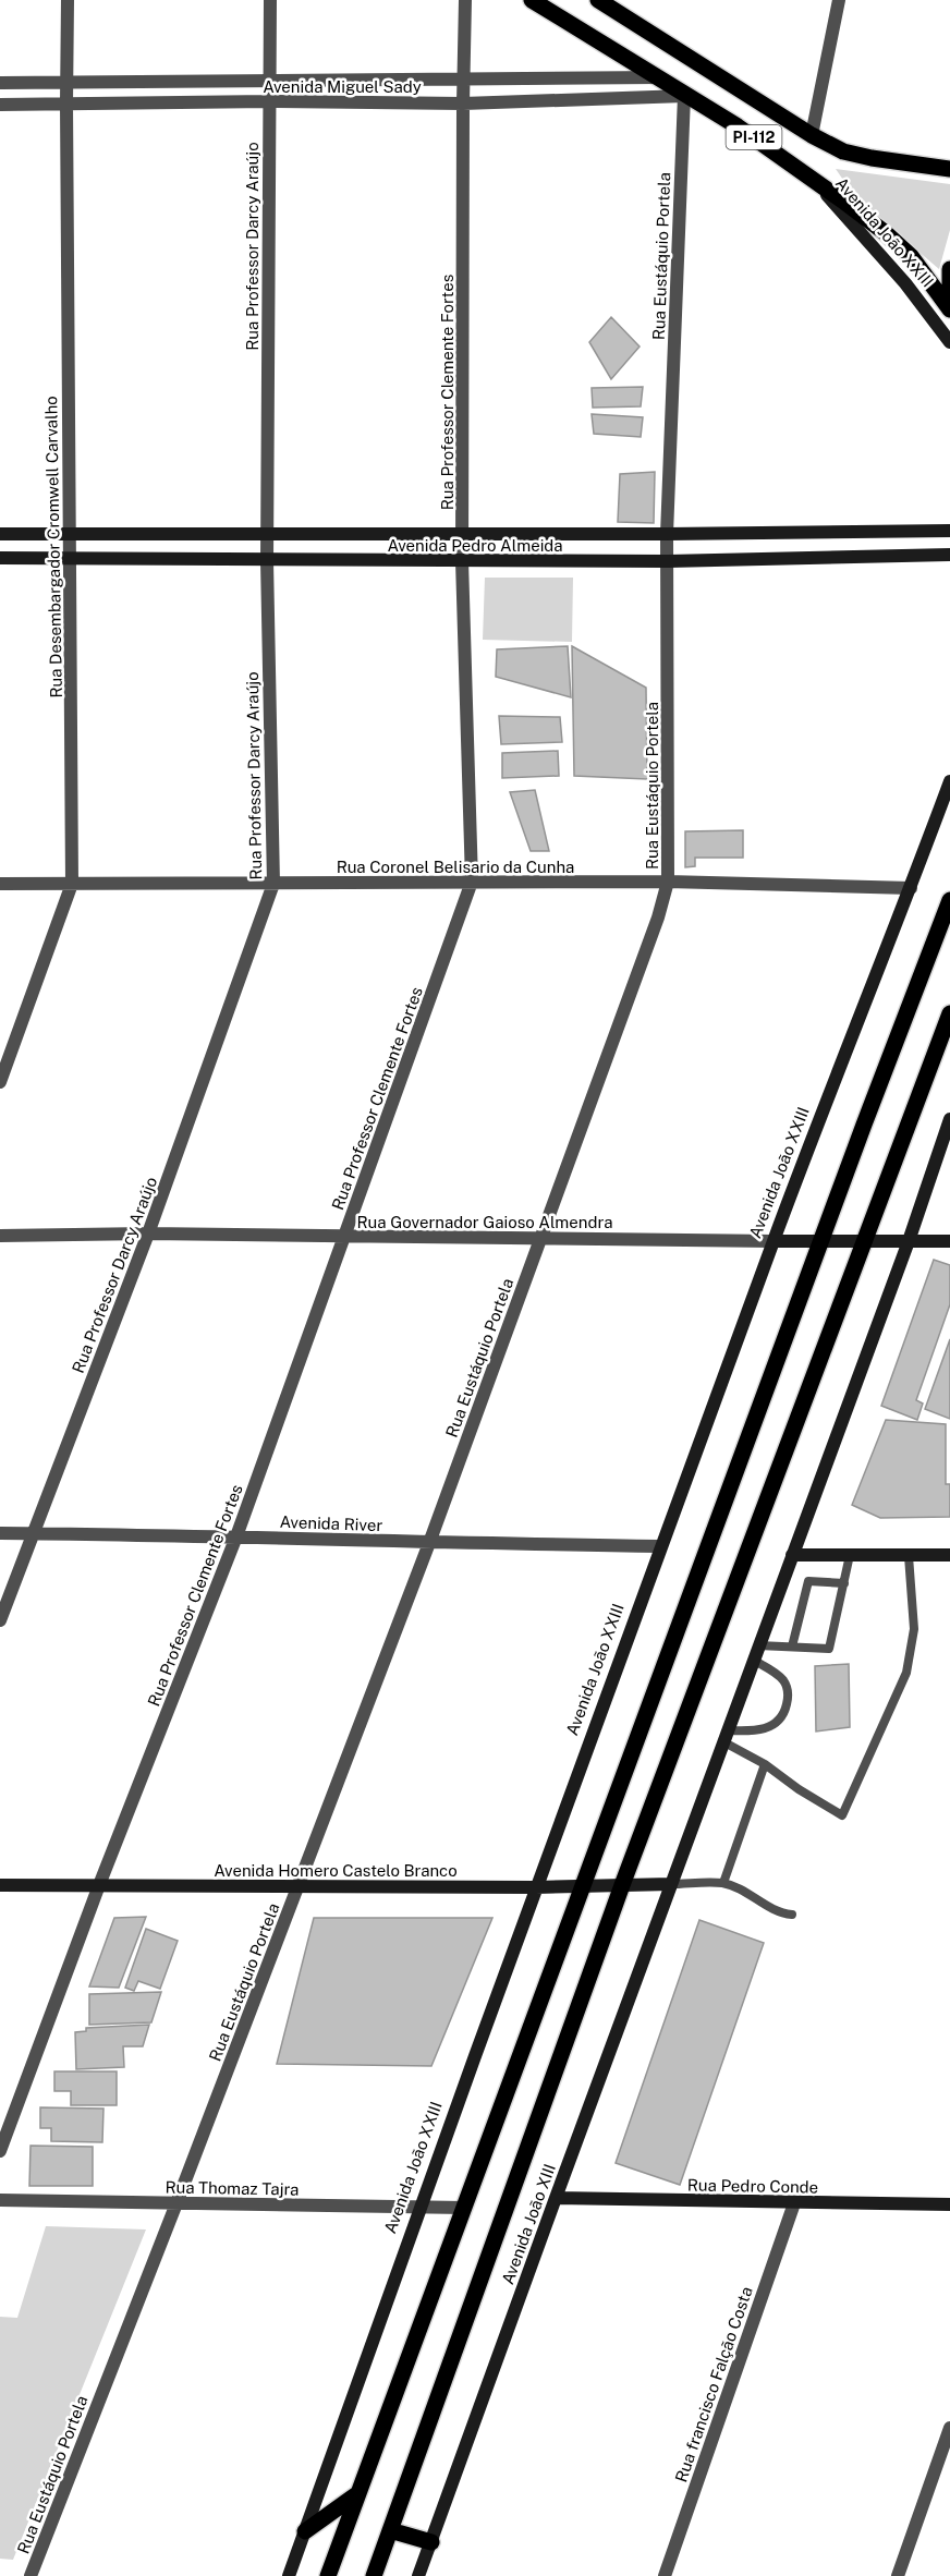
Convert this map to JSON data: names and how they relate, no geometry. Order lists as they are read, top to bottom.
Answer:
{
  "streets": {
    "main road": ["PI-112"],
    "street": [
      "Avenida Miguel Sady",
      "Avenida João XXIII",
      "Rua Professor Darcy Araújo",
      "Rua Eustáquio Portela",
      "Rua Professor Clemente Fortes",
      "Avenida Pedro Almeida",
      "Rua Desembargador Cromwell Carvalho",
      "Rua Coronel Belisario da Cunha",
      "Rua Governador Gaioso Almendra",
      "Avenida River",
      "Avenida Homero Castelo Branco",
      "Rua Pedro Conde",
      "Rua Thomaz Tajra",
      "Avenida João XIII",
      "Rua francisco Falção Costa"
    ]
  },
  "crossings": [
    ["Avenida Miguel Sady", "PI-112"],
    ["Avenida Miguel Sady", "Rua Professor Darcy Araújo"],
    ["Avenida Miguel Sady", "Rua Eustáquio Portela"],
    ["Avenida Miguel Sady", "Rua Professor Clemente Fortes"],
    ["Avenida Miguel Sady", "Rua Desembargador Cromwell Carvalho"],
    ["PI-112", "Avenida João XXIII"],
    ["PI-112", "Rua Eustáquio Portela"],
    ["Avenida João XXIII", "Rua Coronel Belisario da Cunha"],
    ["Avenida João XXIII", "Rua Governador Gaioso Almendra"],
    ["Avenida João XXIII", "Avenida River"],
    ["Avenida João XXIII", "Avenida Homero Castelo Branco"],
    ["Avenida João XXIII", "Rua Thomaz Tajra"],
    ["Rua Professor Darcy Araújo", "Avenida Pedro Almeida"],
    ["Rua Professor Darcy Araújo", "Rua Coronel Belisario da Cunha"],
    ["Rua Professor Darcy Araújo", "Rua Governador Gaioso Almendra"],
    ["Rua Professor Darcy Araújo", "Avenida River"],
    ["Rua Eustáquio Portela", "Avenida Pedro Almeida"],
    ["Rua Eustáquio Portela", "Rua Coronel Belisario da Cunha"],
    ["Rua Eustáquio Portela", "Rua Governador Gaioso Almendra"],
    ["Rua Eustáquio Portela", "Avenida River"],
    ["Rua Eustáquio Portela", "Avenida Homero Castelo Branco"],
    ["Rua Eustáquio Portela", "Rua Thomaz Tajra"],
    ["Rua Professor Clemente Fortes", "Avenida Pedro Almeida"],
    ["Rua Professor Clemente Fortes", "Rua Coronel Belisario da Cunha"],
    ["Rua Professor Clemente Fortes", "Rua Governador Gaioso Almendra"],
    ["Rua Professor Clemente Fortes", "Avenida River"],
    ["Rua Professor Clemente Fortes", "Avenida Homero Castelo Branco"],
    ["Avenida Pedro Almeida", "Rua Desembargador Cromwell Carvalho"],
    ["Rua Desembargador Cromwell Carvalho", "Rua Coronel Belisario da Cunha"],
    ["Avenida Homero Castelo Branco", "Avenida João XIII"],
    ["Rua Pedro Conde", "Avenida João XIII"],
    ["Rua Pedro Conde", "Rua francisco Falção Costa"]
  ]
}
